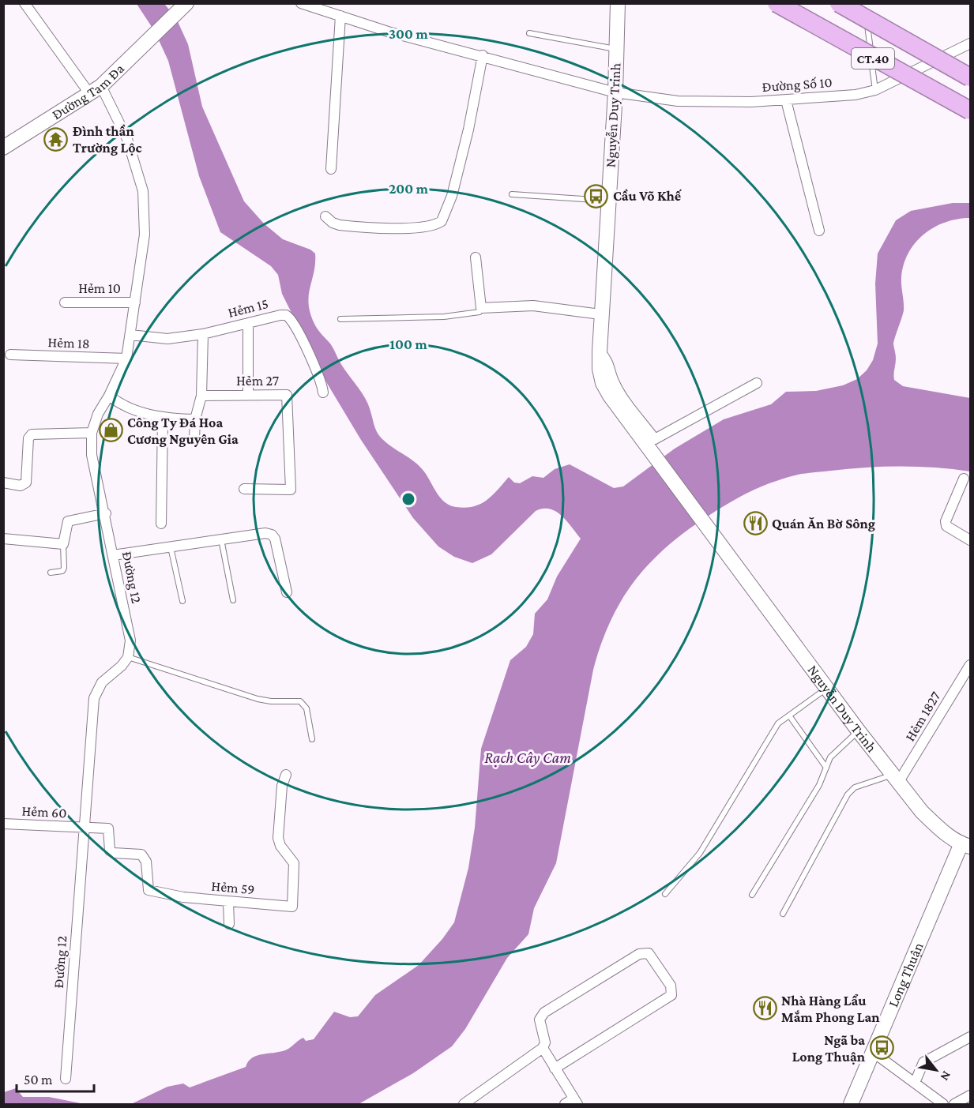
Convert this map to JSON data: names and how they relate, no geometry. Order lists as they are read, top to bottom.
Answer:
{
  "streets": {
    "highway": ["CT.40"],
    "main road": ["Đường Tam Đa", "Nguyễn Duy Trinh", "Long Thuận"],
    "street": [
      "Đường Số 10",
      "Hẻm 10",
      "Hẻm 15",
      "Hẻm 18",
      "Hẻm 27",
      "Đường 12",
      "Hẻm 1827",
      "Hẻm 60",
      "Hẻm 59"
    ]
  },
  "crossings": [
    ["Đường Số 10", "Nguyễn Duy Trinh"],
    ["Đường Tam Đa", "Đường 12"],
    ["Nguyễn Duy Trinh", "Hẻm 1827"],
    ["Nguyễn Duy Trinh", "Long Thuận"],
    ["Hẻm 10", "Đường 12"],
    ["Hẻm 15", "Đường 12"],
    ["Hẻm 18", "Đường 12"],
    ["Đường 12", "Hẻm 60"],
    ["Đường 12", "Hẻm 59"],
    ["Hẻm 60", "Hẻm 59"]
  ],
  "water": ["Rạch Cây Cam"],
  "places": {
    "temple": ["Đình thần Trường Lộc"],
    "bus stop": ["Cầu Võ Khế", "Ngã ba Long Thuận"],
    "shop": ["Công Ty Đá Hoa Cương Nguyên Gia"],
    "restaurant": ["Quán Ăn Bờ Sông", "Nhà Hàng Lẩu Mắm Phong Lan"]
  },
  "scale_bar": "50 m",
  "north": "bottom right",
  "rings": ["300 m", "200 m", "100 m"]
}
